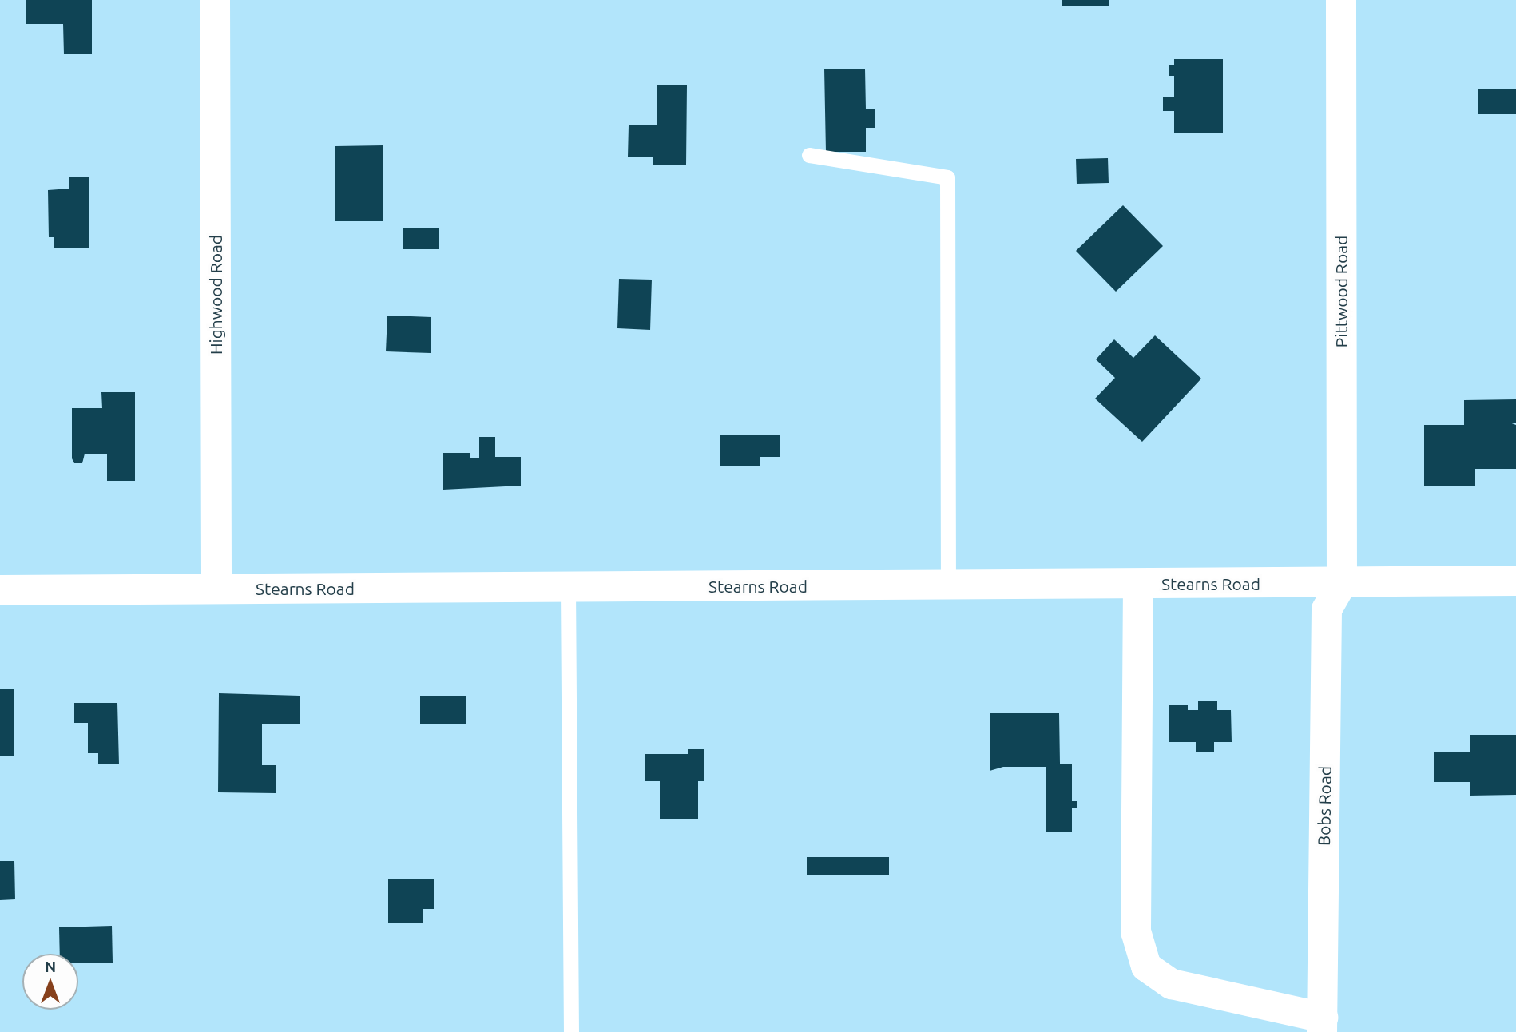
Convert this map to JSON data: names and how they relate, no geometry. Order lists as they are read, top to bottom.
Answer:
{
  "streets": {
    "street": [
      "Pittwood Road",
      "Highwood Road",
      "Stearns Road",
      "Bobs Road"
    ]
  },
  "crossings": [
    ["Pittwood Road", "Stearns Road"],
    ["Pittwood Road", "Bobs Road"],
    ["Highwood Road", "Stearns Road"],
    ["Stearns Road", "Bobs Road"]
  ],
  "north": "top"
}
